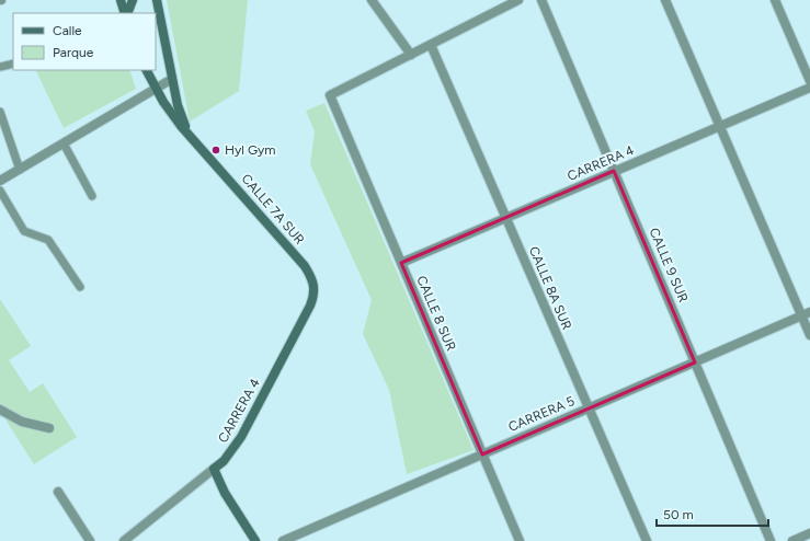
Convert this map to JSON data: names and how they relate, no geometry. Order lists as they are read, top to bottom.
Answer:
{
  "streets": {
    "street": [
      "CARRERA 4",
      "CALLE 7A SUR",
      "CALLE 9 SUR",
      "CALLE 8A SUR",
      "CALLE 8 SUR",
      "CARRERA 5"
    ]
  },
  "crossings": [
    ["CARRERA 4", "CALLE 7A SUR"],
    ["CARRERA 4", "CALLE 9 SUR"],
    ["CARRERA 4", "CALLE 8A SUR"],
    ["CARRERA 4", "CALLE 8 SUR"],
    ["CALLE 9 SUR", "CARRERA 5"],
    ["CALLE 8A SUR", "CARRERA 5"],
    ["CALLE 8 SUR", "CARRERA 5"]
  ],
  "places": ["Hyl Gym"],
  "legend": ["Calle", "Parque"],
  "scale_bar": "50 m"
}
